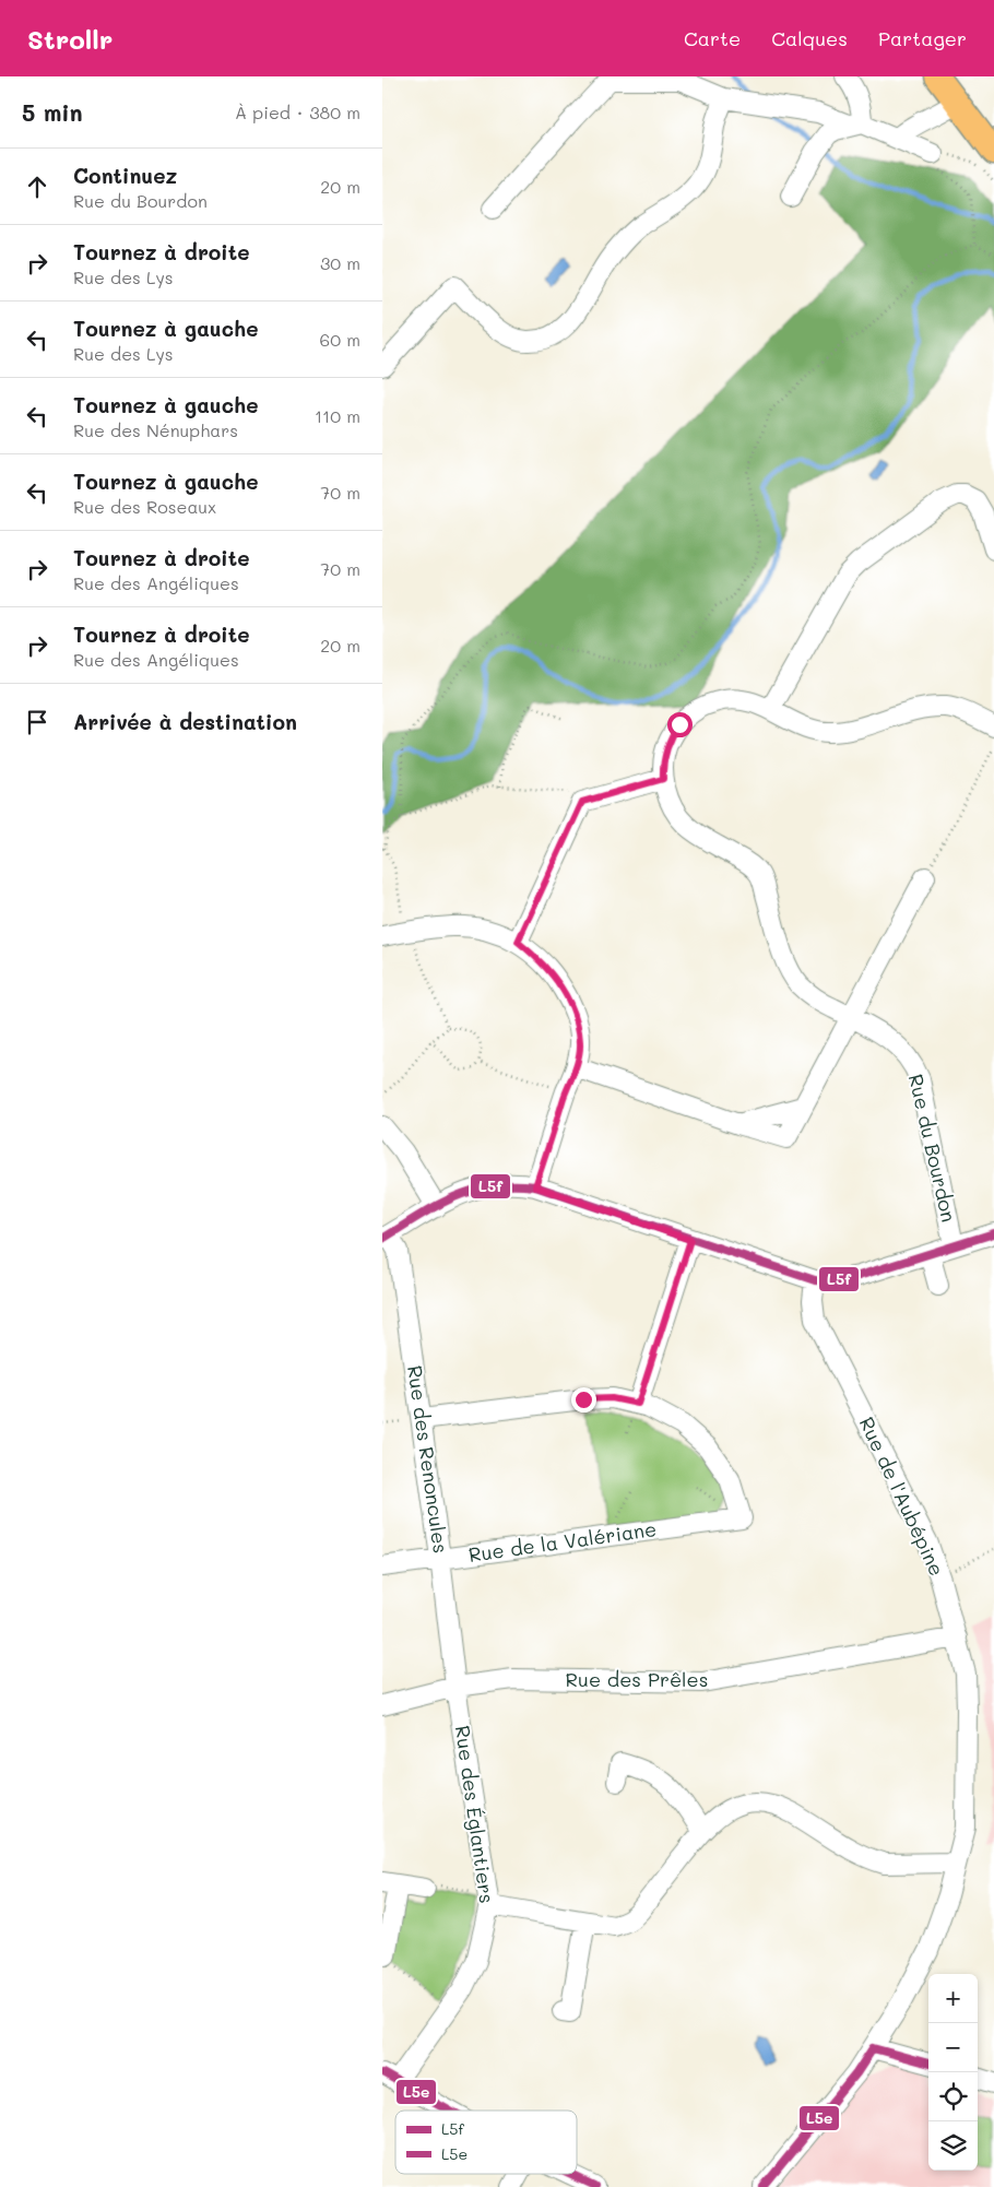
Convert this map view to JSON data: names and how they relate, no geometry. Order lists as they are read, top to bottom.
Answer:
{
  "streets": {
    "street": [
      "Rue du Bourdon",
      "Rue des Renoncules",
      "Rue de l'Aubépine",
      "Rue de la Valériane",
      "Rue des Prêles",
      "Rue des Églantiers"
    ]
  },
  "crossings": [
    ["Rue des Renoncules", "Rue de la Valériane"],
    ["Rue des Renoncules", "Rue des Prêles"],
    ["Rue des Renoncules", "Rue des Églantiers"],
    ["Rue de l'Aubépine", "Rue des Prêles"],
    ["Rue des Prêles", "Rue des Églantiers"]
  ],
  "lines": ["transit line L5f", "transit line L5e"],
  "legend": ["L5f", "L5e"],
  "page": {
    "header": "Strollr",
    "nav": ["Carte", "Calques", "Partager"],
    "heading": ["5 min", "À pied · 380 m"],
    "list": [
      ["Continuez", "Rue du Bourdon", "20 m"],
      ["Tournez à droite", "Rue des Lys", "30 m"],
      ["Tournez à gauche", "Rue des Lys", "60 m"],
      ["Tournez à gauche", "Rue des Nénuphars", "110 m"],
      ["Tournez à gauche", "Rue des Roseaux", "70 m"],
      ["Tournez à droite", "Rue des Angéliques", "70 m"],
      ["Tournez à droite", "Rue des Angéliques", "20 m"],
      "Arrivée à destination"
    ],
    "map_buttons": ["+", "−"]
  }
}
